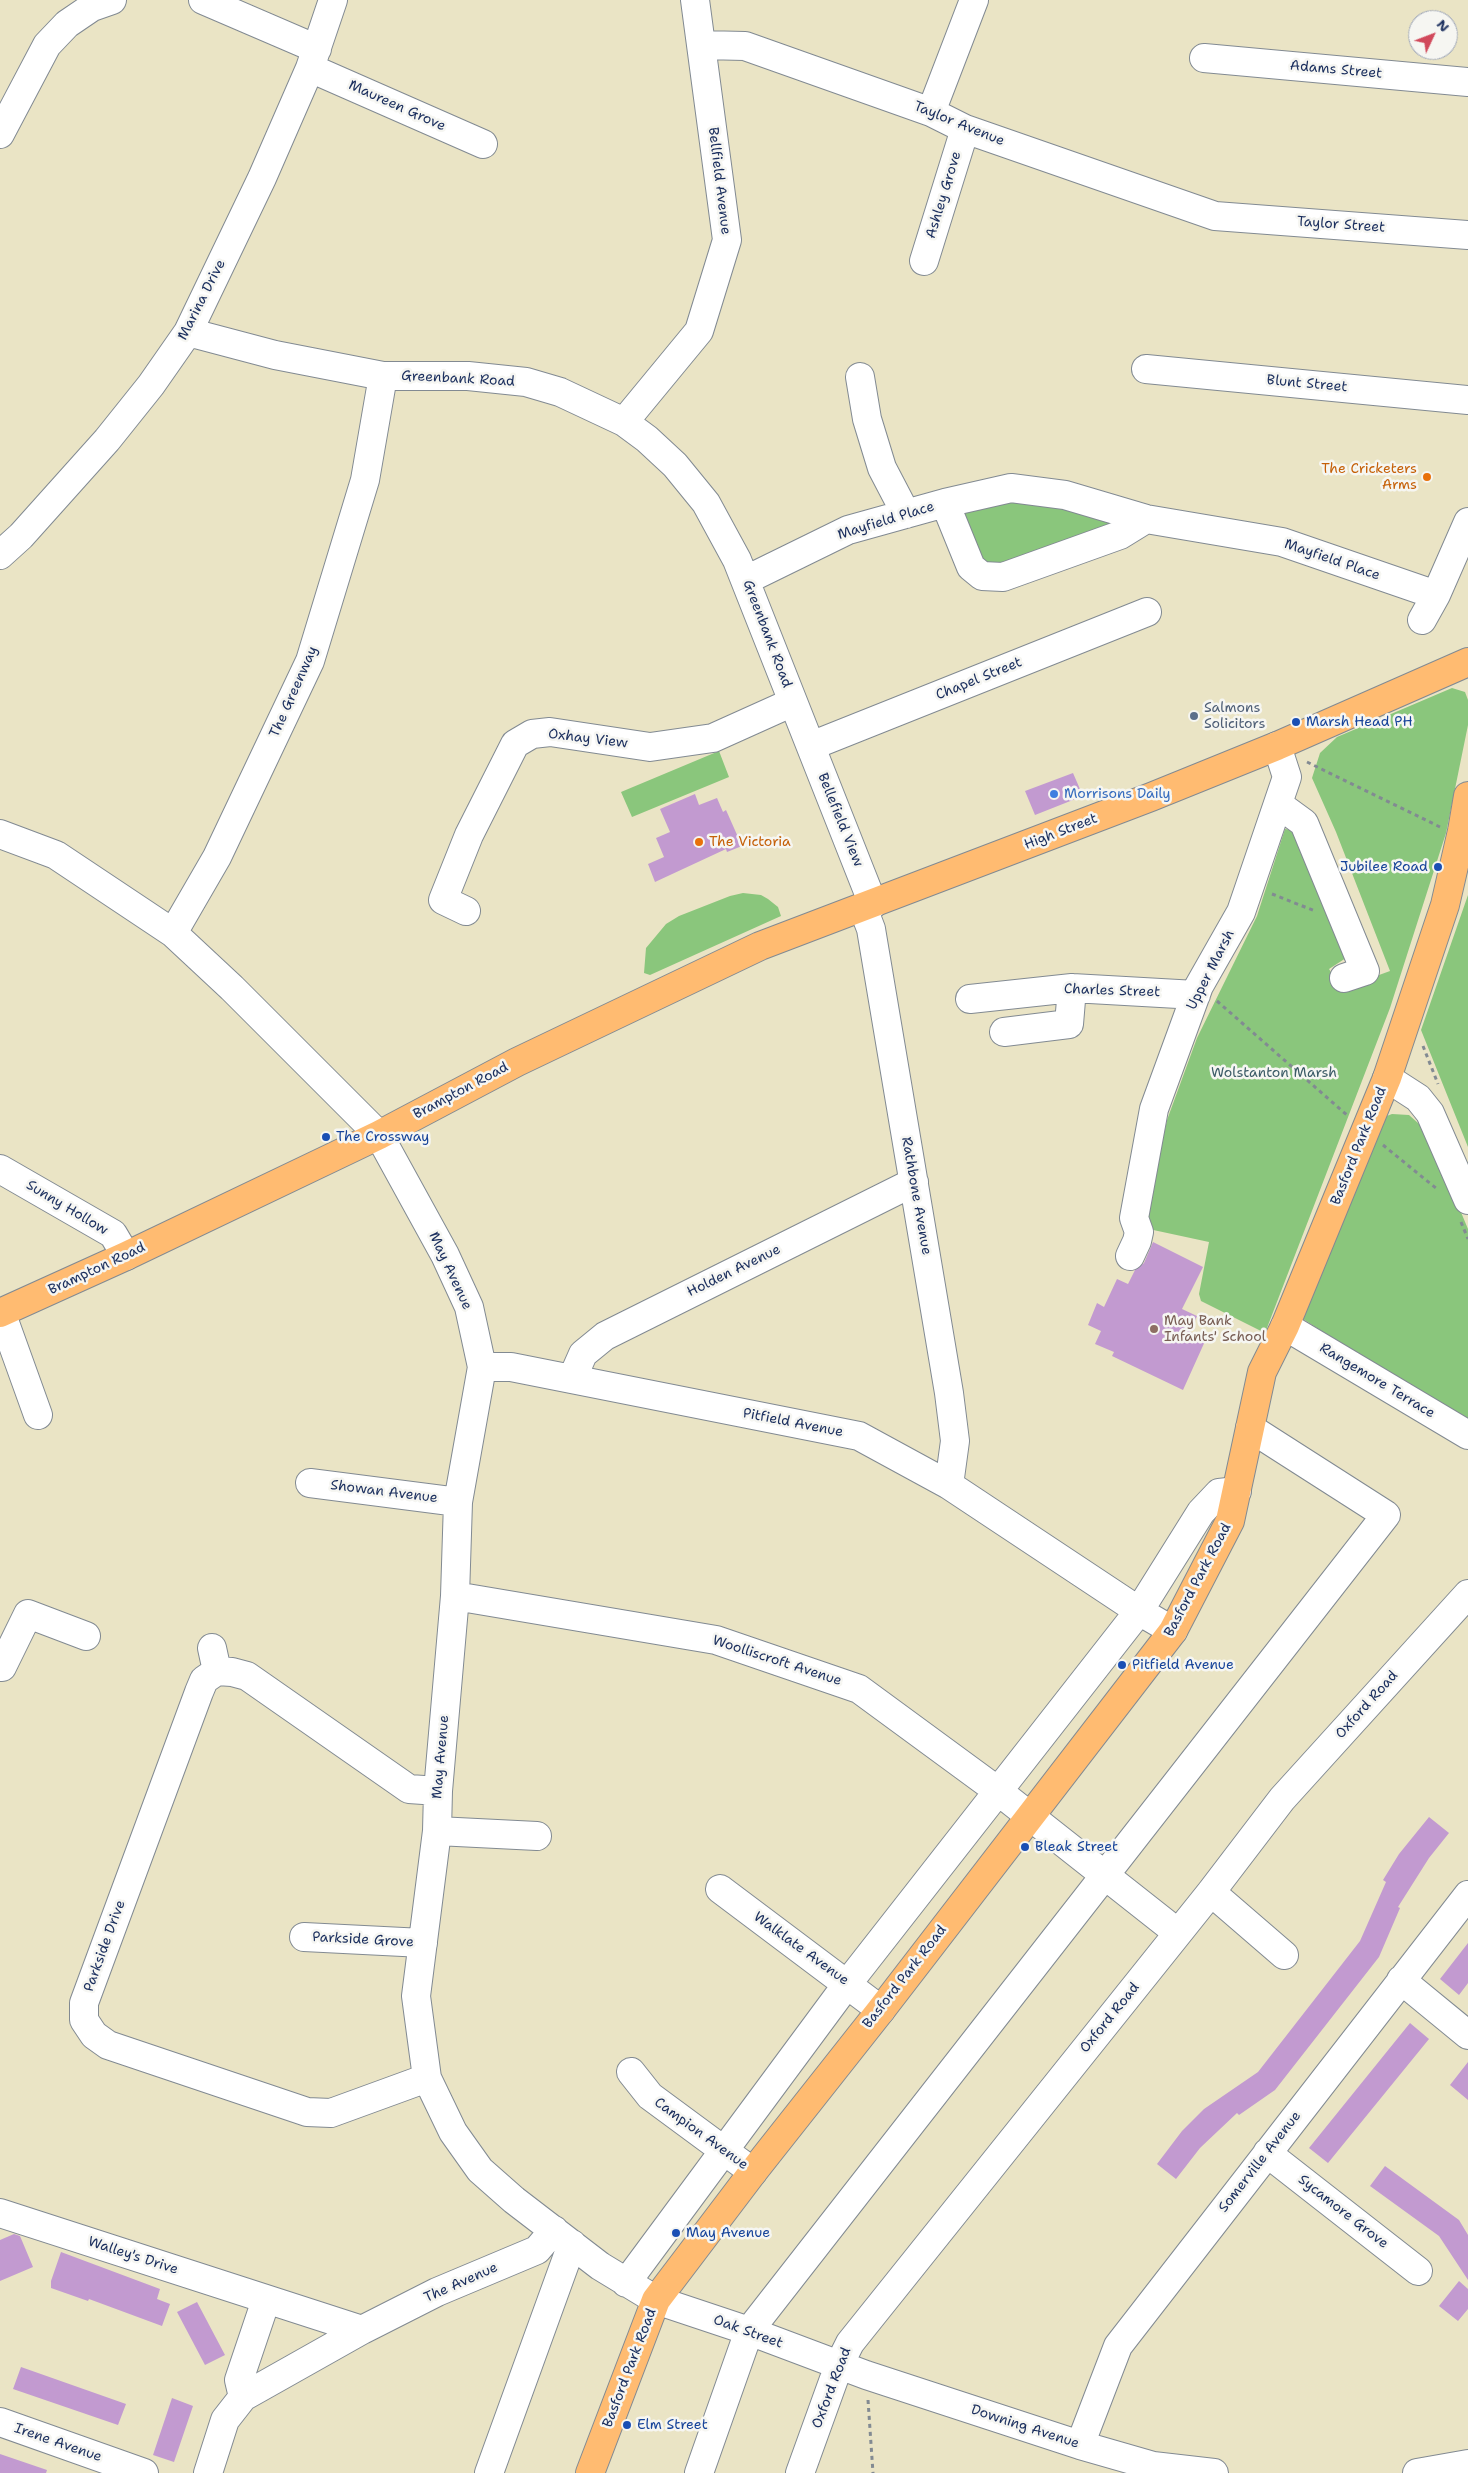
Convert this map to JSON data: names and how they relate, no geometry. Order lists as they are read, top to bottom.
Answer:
{
  "streets": {
    "main road": ["High Street", "Brampton Road", "Basford Park Road"],
    "street": [
      "Adams Street",
      "Maureen Grove",
      "Taylor Avenue",
      "Bellfield Avenue",
      "Ashley Grove",
      "Taylor Street",
      "Marina Drive",
      "Greenbank Road",
      "Blunt Street",
      "Mayfield Place",
      "Chapel Street",
      "The Greenway",
      "Oxhay View",
      "Bellefield View",
      "Upper Marsh",
      "Charles Street",
      "Rathbone Avenue",
      "Sunny Hollow",
      "May Avenue",
      "Holden Avenue",
      "Rangemore Terrace",
      "Pitfield Avenue",
      "Showan Avenue",
      "Woolliscroft Avenue",
      "Oxford Road",
      "Parkside Grove",
      "Parkside Drive",
      "Walklate Avenue",
      "Campion Avenue",
      "Somerville Avenue",
      "Sycamore Grove",
      "Walley's Drive",
      "The Avenue",
      "Oak Street",
      "Downing Avenue",
      "Irene Avenue"
    ]
  },
  "crossings": [
    ["Maureen Grove", "Marina Drive"],
    ["Taylor Avenue", "Bellfield Avenue"],
    ["Taylor Avenue", "Ashley Grove"],
    ["Taylor Avenue", "Taylor Street"],
    ["Bellfield Avenue", "Greenbank Road"],
    ["Marina Drive", "Greenbank Road"],
    ["Greenbank Road", "Mayfield Place"],
    ["Greenbank Road", "Chapel Street"],
    ["Greenbank Road", "The Greenway"],
    ["Greenbank Road", "Oxhay View"],
    ["Greenbank Road", "Bellefield View"],
    ["Chapel Street", "Bellefield View"],
    ["Bellefield View", "High Street"],
    ["Bellefield View", "Rathbone Avenue"],
    ["High Street", "Upper Marsh"],
    ["High Street", "Brampton Road"],
    ["High Street", "Rathbone Avenue"],
    ["Upper Marsh", "Charles Street"],
    ["Brampton Road", "Sunny Hollow"],
    ["Brampton Road", "May Avenue"],
    ["Basford Park Road", "May Avenue"],
    ["Basford Park Road", "Rangemore Terrace"],
    ["Basford Park Road", "Pitfield Avenue"],
    ["Basford Park Road", "Woolliscroft Avenue"],
    ["Basford Park Road", "Walklate Avenue"],
    ["Basford Park Road", "Campion Avenue"],
    ["Basford Park Road", "Oak Street"],
    ["Rathbone Avenue", "Holden Avenue"],
    ["Rathbone Avenue", "Pitfield Avenue"],
    ["May Avenue", "Pitfield Avenue"],
    ["May Avenue", "Showan Avenue"],
    ["May Avenue", "Woolliscroft Avenue"],
    ["May Avenue", "Parkside Grove"],
    ["May Avenue", "Parkside Drive"],
    ["May Avenue", "The Avenue"],
    ["May Avenue", "Oak Street"],
    ["Holden Avenue", "Pitfield Avenue"],
    ["Oxford Road", "Oak Street"],
    ["Oxford Road", "Downing Avenue"],
    ["Somerville Avenue", "Sycamore Grove"],
    ["Somerville Avenue", "Downing Avenue"],
    ["Oak Street", "Downing Avenue"]
  ],
  "parks": ["Wolstanton Marsh"],
  "places": [
    "The Cricketers Arms",
    "Salmons Solicitors",
    "Marsh Head PH",
    "Morrisons Daily",
    "The Victoria",
    "Jubilee Road",
    "The Crossway",
    "May Bank Infants' School",
    "Pitfield Avenue",
    "Bleak Street",
    "May Avenue",
    "Elm Street"
  ],
  "north": "top right"
}
